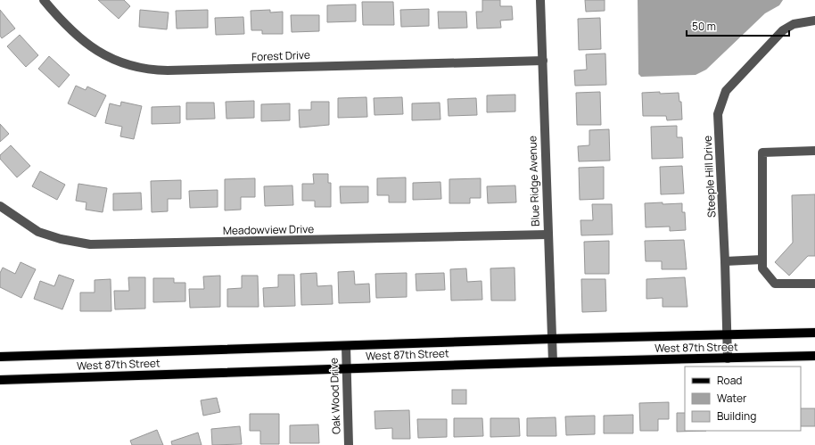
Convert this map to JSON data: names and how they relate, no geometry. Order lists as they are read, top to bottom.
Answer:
{
  "streets": {
    "main road": ["West 87th Street"],
    "street": [
      "Forest Drive",
      "Steeple Hill Drive",
      "Blue Ridge Avenue",
      "Meadowview Drive",
      "Oak Wood Drive"
    ]
  },
  "crossings": [
    ["Forest Drive", "Blue Ridge Avenue"],
    ["Steeple Hill Drive", "West 87th Street"],
    ["Blue Ridge Avenue", "Meadowview Drive"],
    ["Blue Ridge Avenue", "West 87th Street"],
    ["West 87th Street", "Oak Wood Drive"]
  ],
  "legend": ["Road", "Water", "Building"],
  "scale_bar": "50 m"
}
